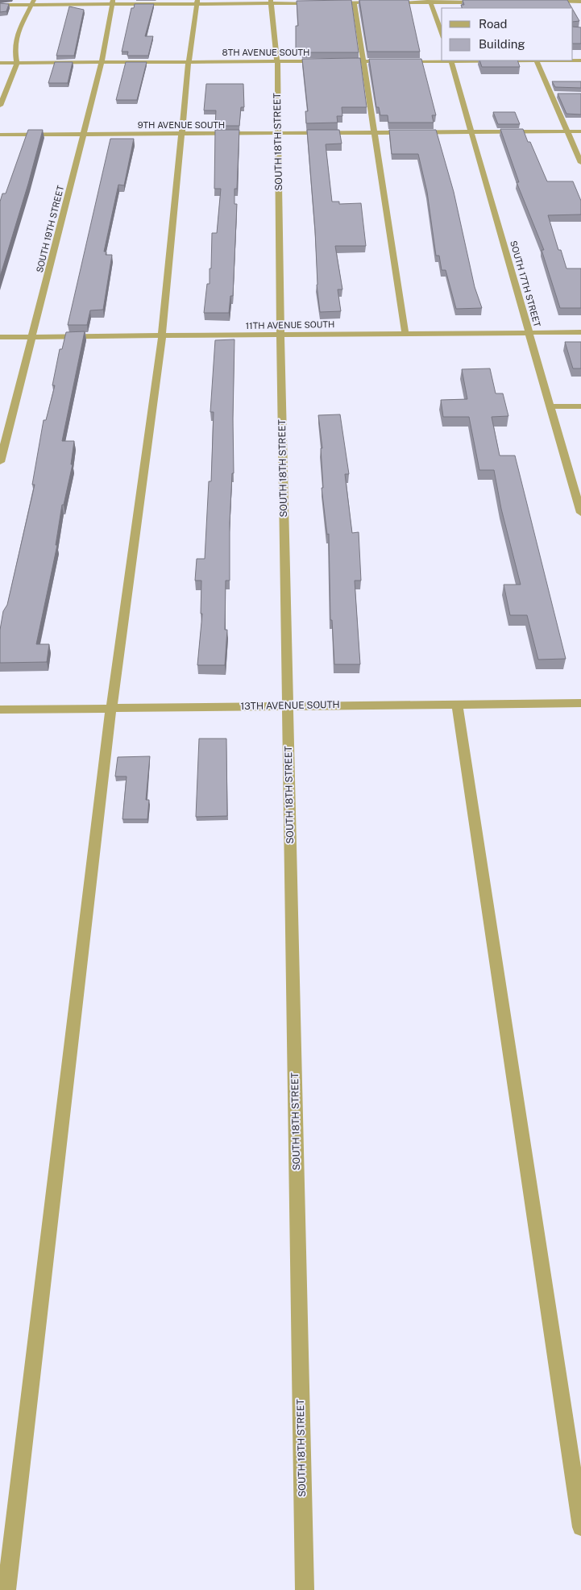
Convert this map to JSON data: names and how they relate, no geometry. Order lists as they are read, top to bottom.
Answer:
{
  "streets": {
    "street": [
      "8TH AVENUE SOUTH",
      "9TH AVENUE SOUTH",
      "SOUTH 18TH STREET",
      "SOUTH 19TH STREET",
      "SOUTH 17TH STREET",
      "11TH AVENUE SOUTH",
      "13TH AVENUE SOUTH"
    ]
  },
  "crossings": [
    ["8TH AVENUE SOUTH", "SOUTH 18TH STREET"],
    ["8TH AVENUE SOUTH", "SOUTH 19TH STREET"],
    ["9TH AVENUE SOUTH", "SOUTH 18TH STREET"],
    ["9TH AVENUE SOUTH", "SOUTH 19TH STREET"],
    ["9TH AVENUE SOUTH", "SOUTH 17TH STREET"],
    ["SOUTH 18TH STREET", "11TH AVENUE SOUTH"],
    ["SOUTH 18TH STREET", "13TH AVENUE SOUTH"],
    ["SOUTH 19TH STREET", "11TH AVENUE SOUTH"],
    ["SOUTH 17TH STREET", "11TH AVENUE SOUTH"]
  ],
  "legend": ["Road", "Building"]
}
